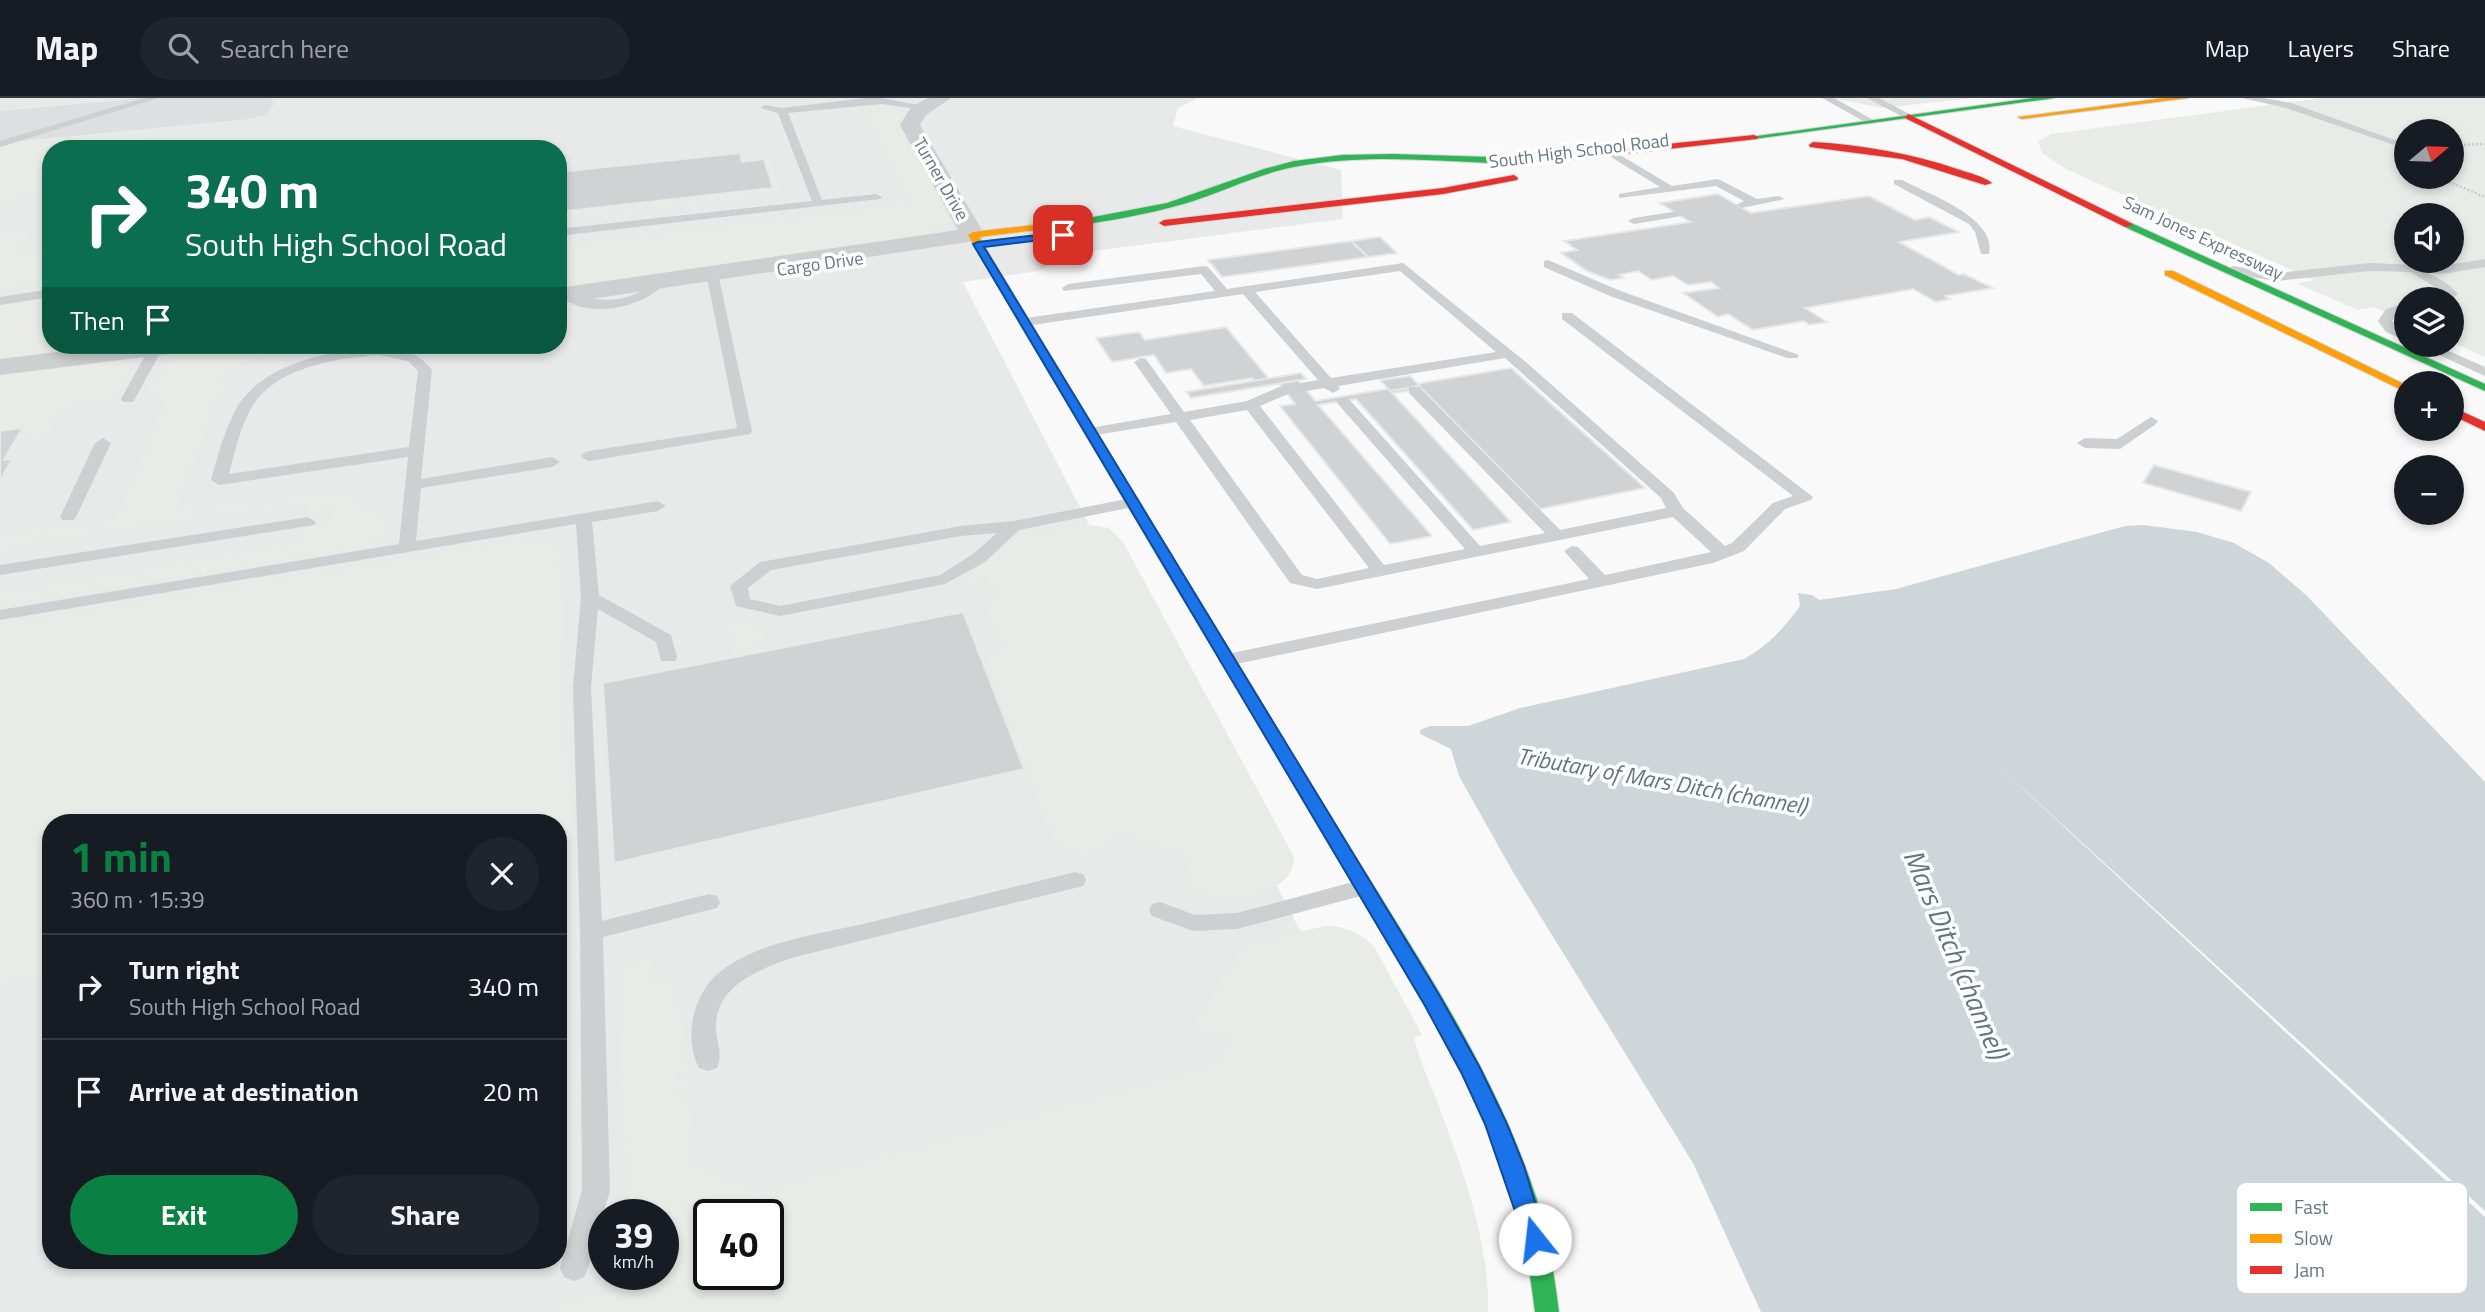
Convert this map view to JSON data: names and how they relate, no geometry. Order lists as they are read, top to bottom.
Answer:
{
  "streets": {
    "street": [
      "South High School Road",
      "Turner Drive",
      "Sam Jones Expressway",
      "Cargo Drive"
    ]
  },
  "crossings": [
    ["South High School Road", "Turner Drive"],
    ["South High School Road", "Sam Jones Expressway"],
    ["South High School Road", "Cargo Drive"],
    ["Turner Drive", "Cargo Drive"]
  ],
  "water": ["Tributary of Mars Ditch (channel)", "Mars Ditch (channel)"],
  "legend": ["Fast", "Slow", "Jam"],
  "north": "right",
  "page": {
    "header": "Map",
    "search": "Search here",
    "nav": ["Map", "Layers", "Share"],
    "map_buttons": ["+", "−"],
    "turn": ["340 m", "South High School Road"],
    "then": "Then",
    "heading": ["1 min", "360 m · 15:39"],
    "list": [
      {
        "name": "Turn right",
        "note": "South High School Road",
        "value": "340 m"
      },
      {
        "name": "Arrive at destination",
        "value": "20 m"
      }
    ],
    "buttons": ["Exit", "Share"],
    "speed": "39 km/h",
    "limit": "40"
  }
}
